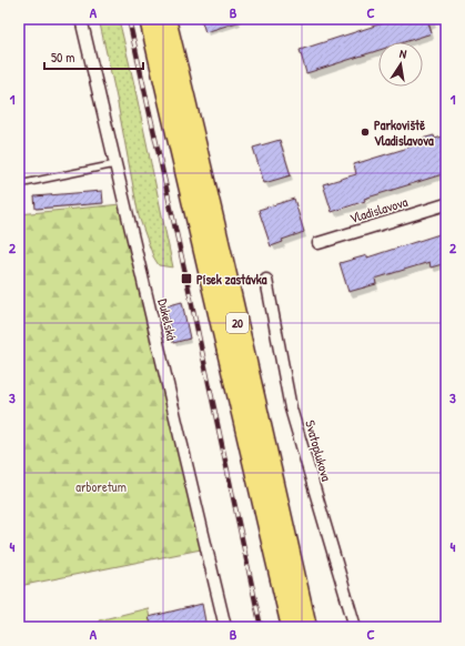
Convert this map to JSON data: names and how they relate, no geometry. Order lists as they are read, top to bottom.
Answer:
{
  "streets": {
    "highway": ["20"],
    "street": ["Vladislavova", "Dukelská", "Svatoplukova"]
  },
  "parks": ["arboretum"],
  "places": {
    "other": ["Parkoviště Vladislavova"],
    "transit": ["Písek zastávka"]
  },
  "scale_bar": "50 m",
  "north": "top",
  "grid": {
    "columns": ["A", "B", "C"],
    "rows": [
      "1",
      "2",
      "3",
      "4"
    ]
  }
}
